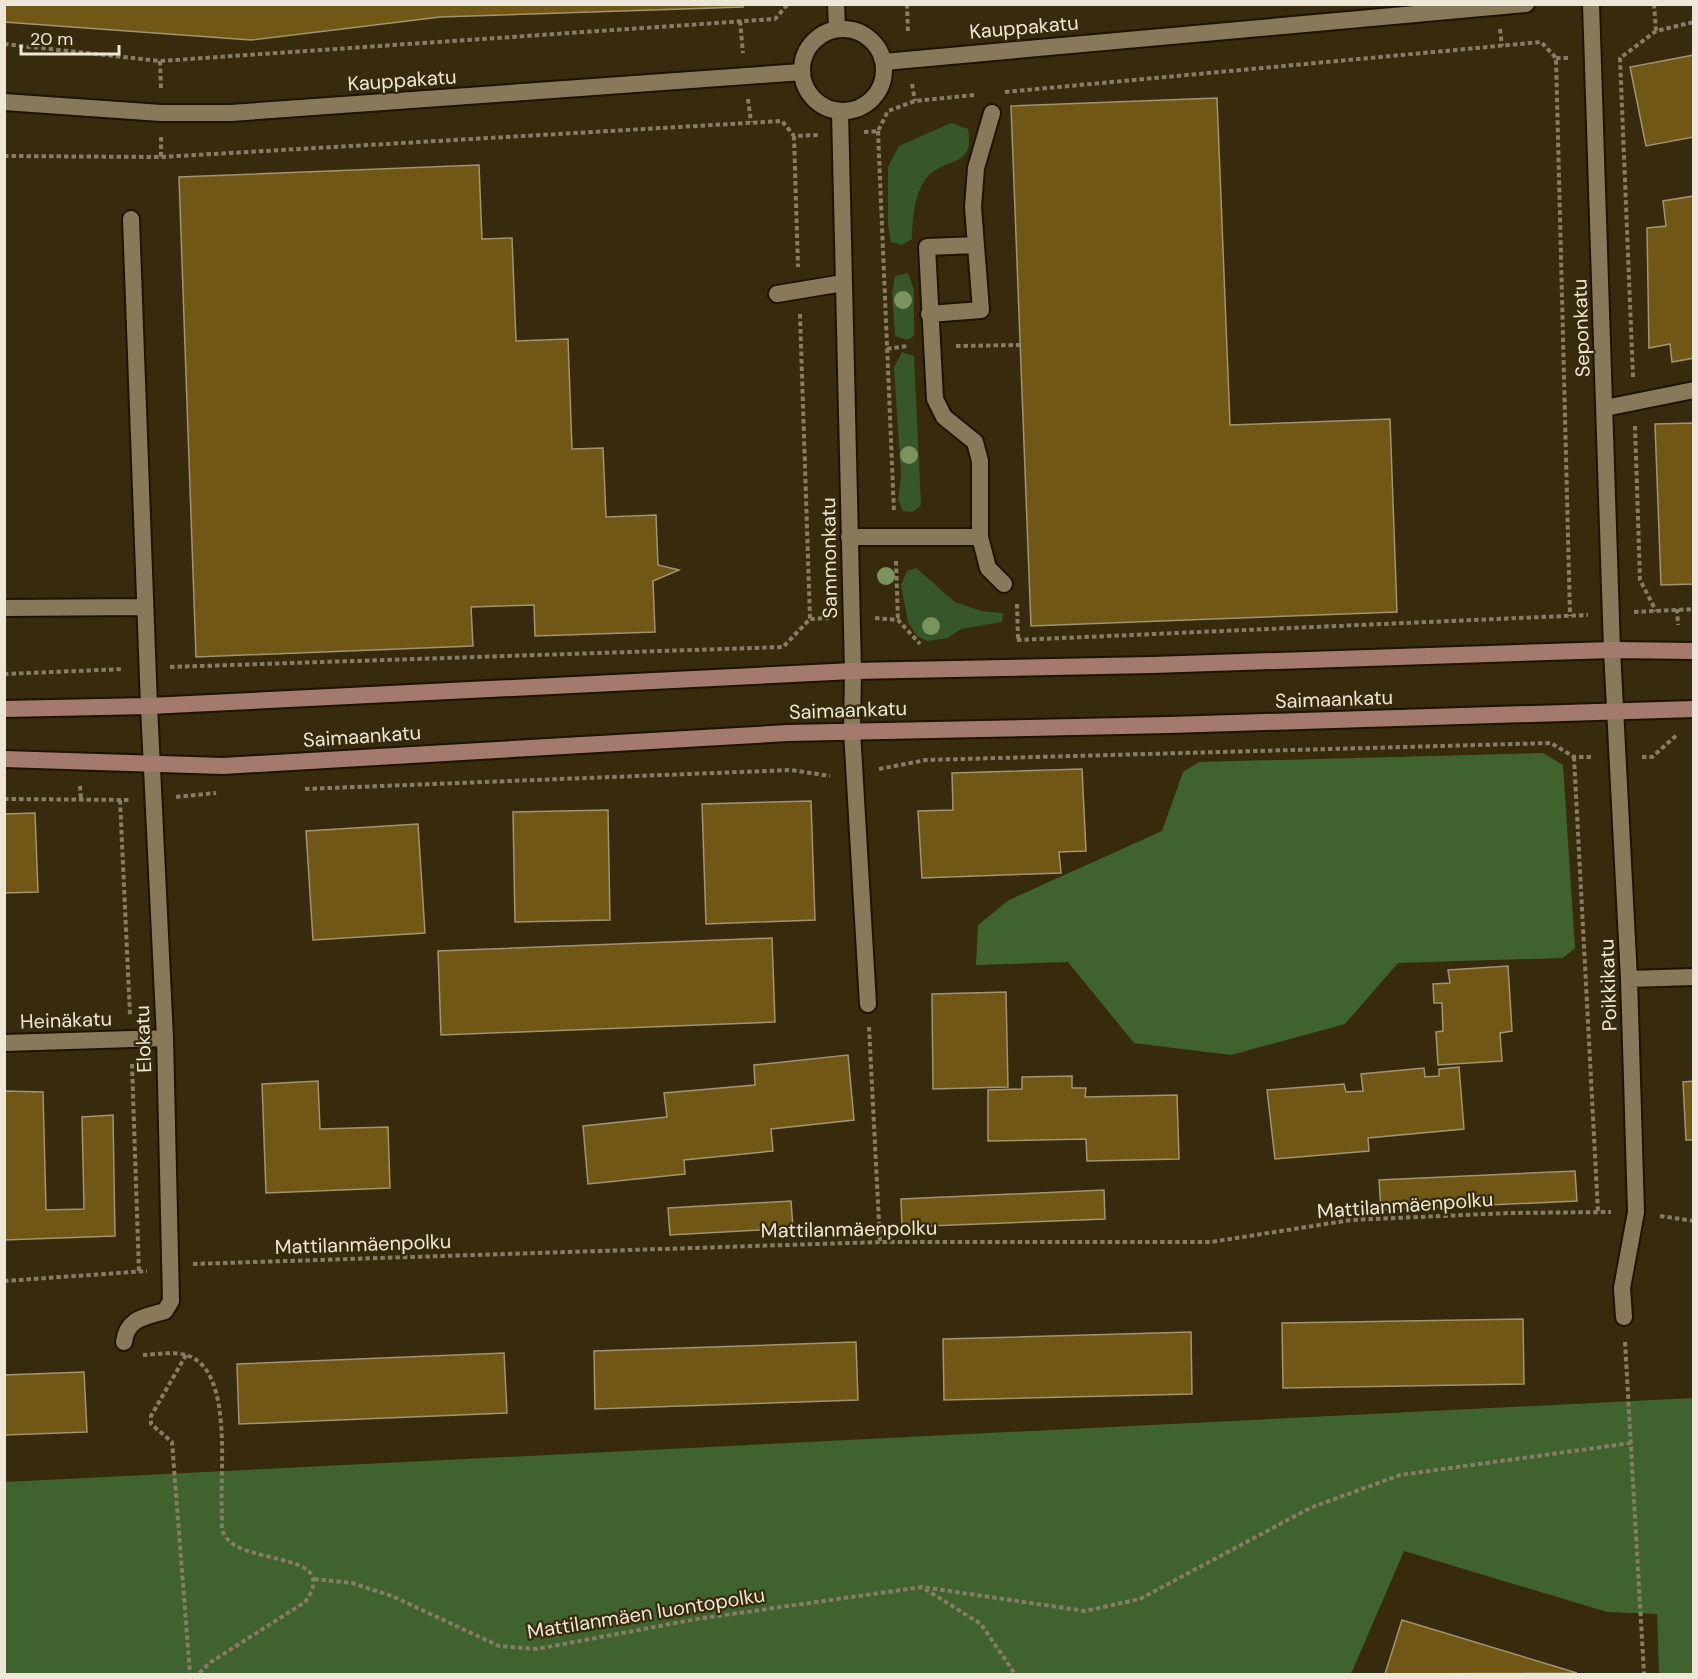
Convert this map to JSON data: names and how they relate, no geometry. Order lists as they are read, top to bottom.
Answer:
{
  "streets": {
    "main road": ["Saimaankatu"],
    "street": [
      "Kauppakatu",
      "Seponkatu",
      "Sammonkatu",
      "Poikkikatu",
      "Heinäkatu",
      "Elokatu"
    ],
    "path": ["Mattilanmäenpolku", "Mattilanmäen luontopolku"]
  },
  "crossings": [
    ["Kauppakatu", "Sammonkatu"],
    ["Seponkatu", "Saimaankatu"],
    ["Seponkatu", "Poikkikatu"],
    ["Sammonkatu", "Saimaankatu"],
    ["Saimaankatu", "Poikkikatu"],
    ["Saimaankatu", "Elokatu"],
    ["Poikkikatu", "Mattilanmäenpolku"],
    ["Heinäkatu", "Elokatu"],
    ["Elokatu", "Mattilanmäenpolku"]
  ],
  "scale_bar": "20 m"
}
